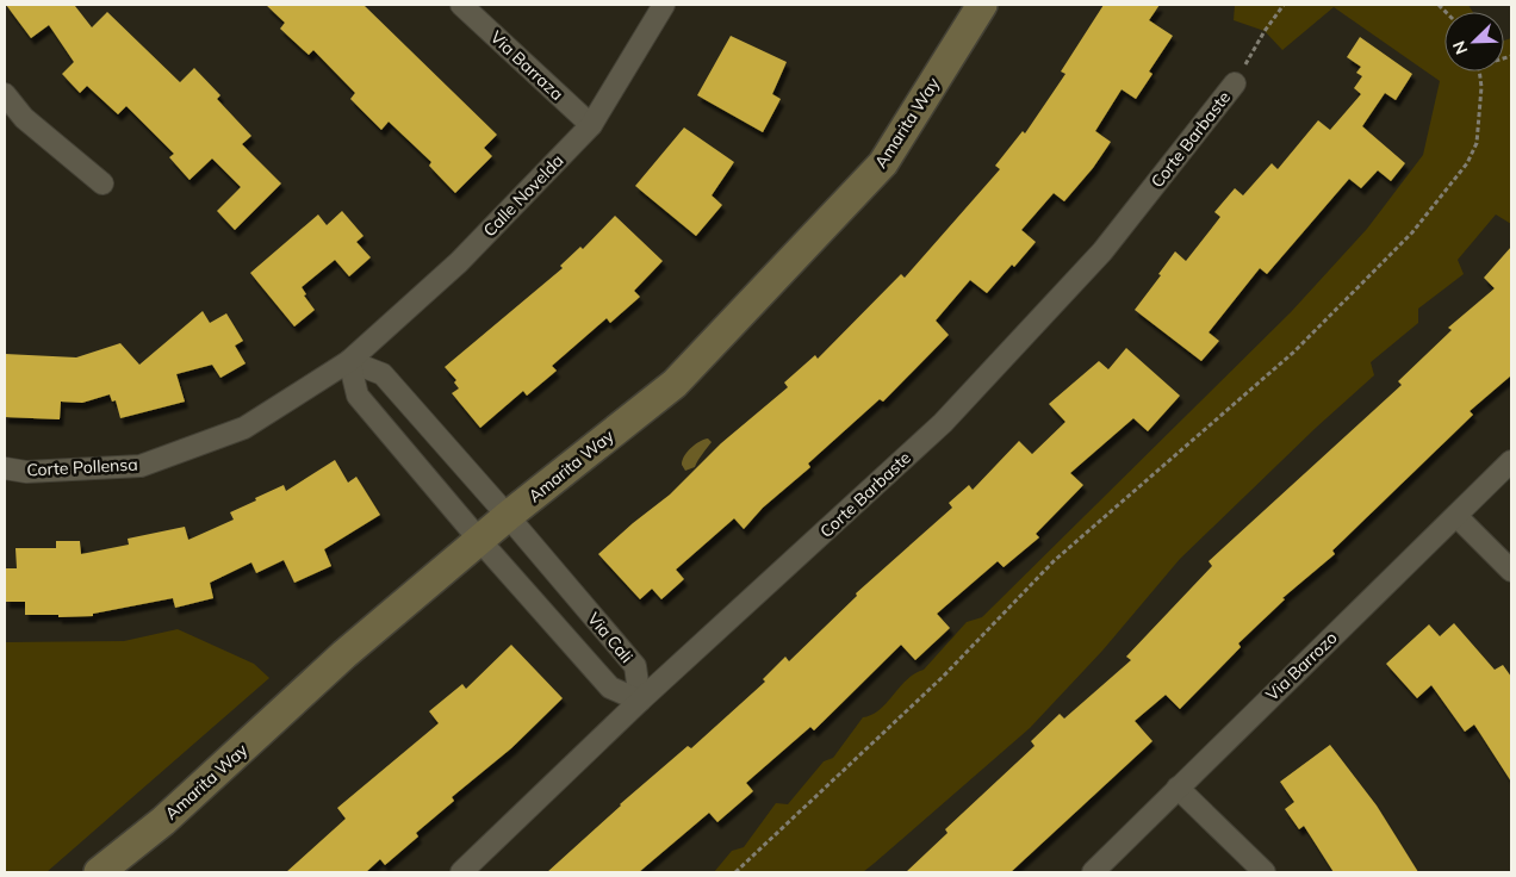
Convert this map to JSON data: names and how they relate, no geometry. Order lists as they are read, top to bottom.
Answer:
{
  "streets": {
    "street": [
      "Via Barraza",
      "Amarita Way",
      "Corte Barbaste",
      "Calle Novelda",
      "Corte Pollensa",
      "Via Cali",
      "Via Barrozo"
    ]
  },
  "crossings": [
    ["Via Barraza", "Calle Novelda"],
    ["Amarita Way", "Via Cali"],
    ["Corte Barbaste", "Via Cali"],
    ["Calle Novelda", "Corte Pollensa"],
    ["Calle Novelda", "Via Cali"],
    ["Corte Pollensa", "Via Cali"]
  ],
  "north": "bottom left"
}
